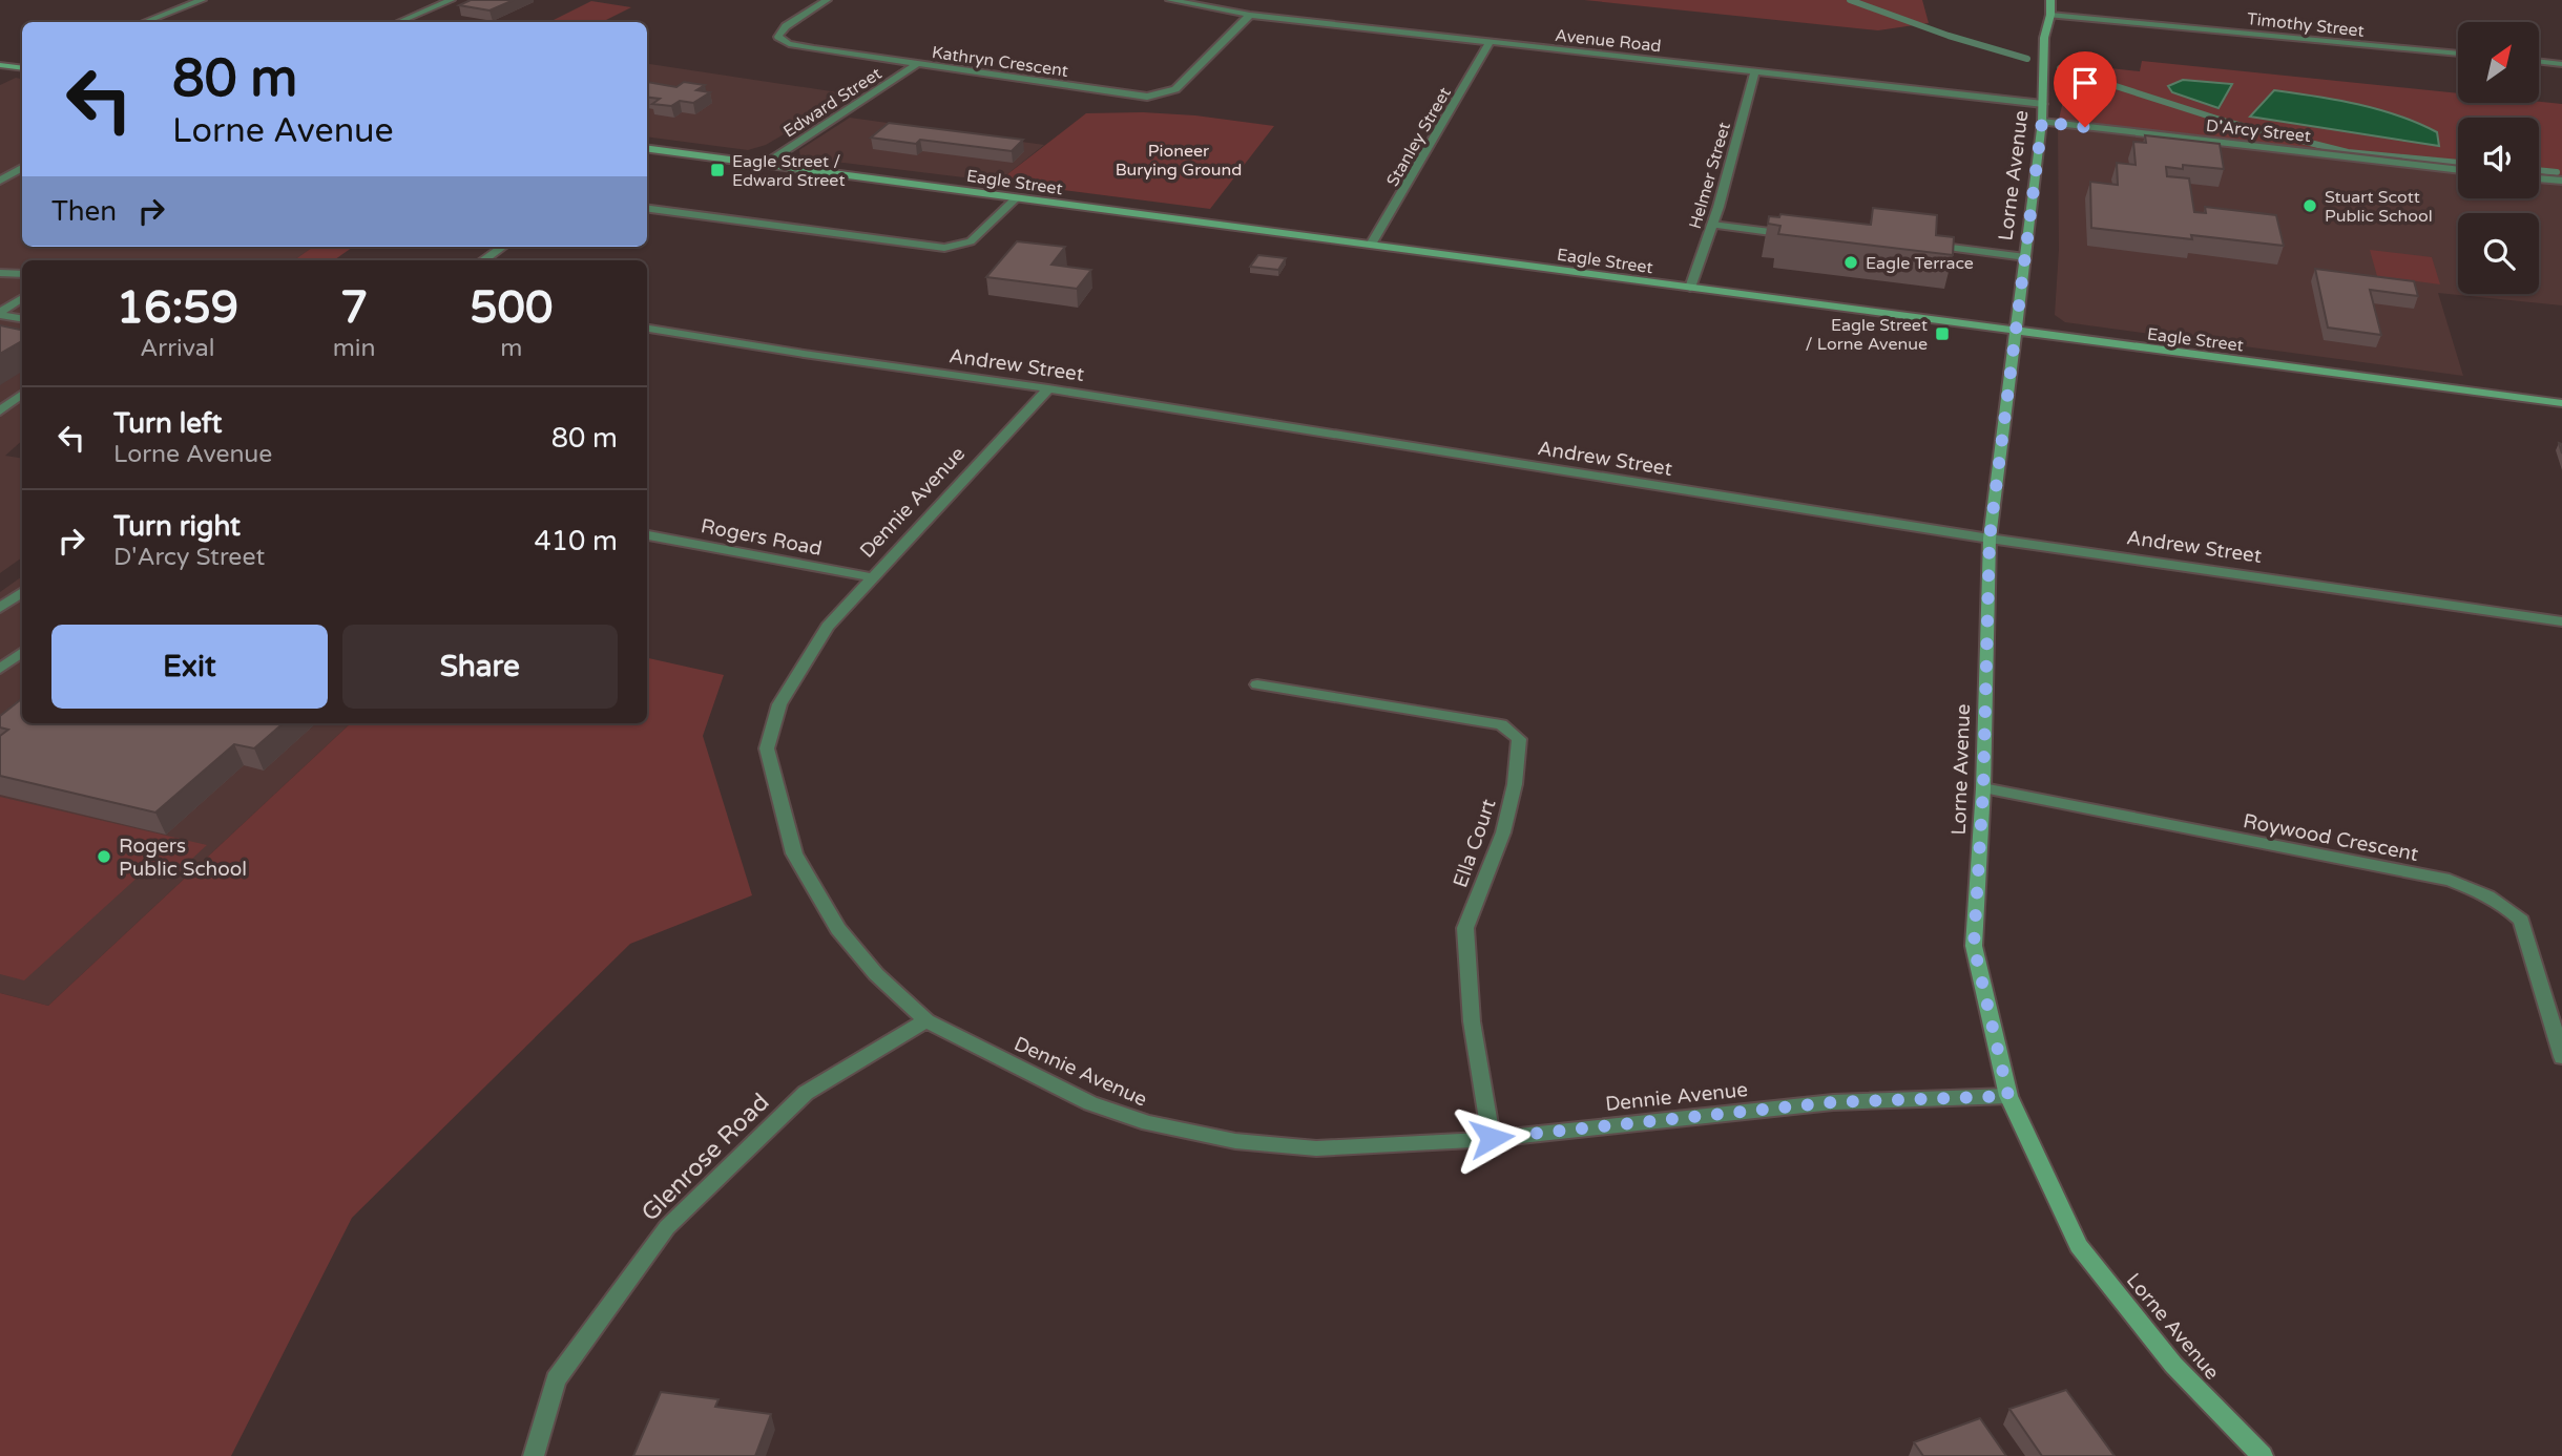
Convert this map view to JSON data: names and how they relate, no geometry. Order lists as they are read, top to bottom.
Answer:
{
  "streets": {
    "main road": ["Lorne Avenue", "Eagle Street"],
    "street": [
      "Timothy Street",
      "Avenue Road",
      "Kathryn Crescent",
      "Edward Street",
      "D'Arcy Street",
      "Stanley Street",
      "Helmer Street",
      "Andrew Street",
      "Dennie Avenue",
      "Rogers Road",
      "Roywood Crescent",
      "Ella Court",
      "Glenrose Road"
    ]
  },
  "crossings": [
    ["Timothy Street", "Lorne Avenue"],
    ["Avenue Road", "Kathryn Crescent"],
    ["Avenue Road", "Stanley Street"],
    ["Avenue Road", "Helmer Street"],
    ["Avenue Road", "Lorne Avenue"],
    ["Kathryn Crescent", "Edward Street"],
    ["Edward Street", "Eagle Street"],
    ["D'Arcy Street", "Lorne Avenue"],
    ["Stanley Street", "Eagle Street"],
    ["Helmer Street", "Eagle Street"],
    ["Lorne Avenue", "Eagle Street"],
    ["Lorne Avenue", "Andrew Street"],
    ["Lorne Avenue", "Dennie Avenue"],
    ["Lorne Avenue", "Roywood Crescent"],
    ["Andrew Street", "Dennie Avenue"],
    ["Dennie Avenue", "Rogers Road"],
    ["Dennie Avenue", "Ella Court"],
    ["Dennie Avenue", "Glenrose Road"]
  ],
  "parks": ["Pioneer Burying Ground"],
  "places": {
    "transit": ["Eagle Street / Edward Street", "Eagle Street / Lorne Avenue"],
    "other": ["Stuart Scott Public School", "Eagle Terrace", "Rogers Public School"]
  },
  "north": "top right",
  "page": {
    "turn": ["80 m", "Lorne Avenue"],
    "then": "Then",
    "eta": [
      "16:59",
      "Arrival",
      "7",
      "min",
      "500",
      "m"
    ],
    "list": [
      {
        "name": "Turn left",
        "note": "Lorne Avenue",
        "value": "80 m"
      },
      {
        "name": "Turn right",
        "note": "D'Arcy Street",
        "value": "410 m"
      }
    ],
    "buttons": ["Exit", "Share"]
  }
}
